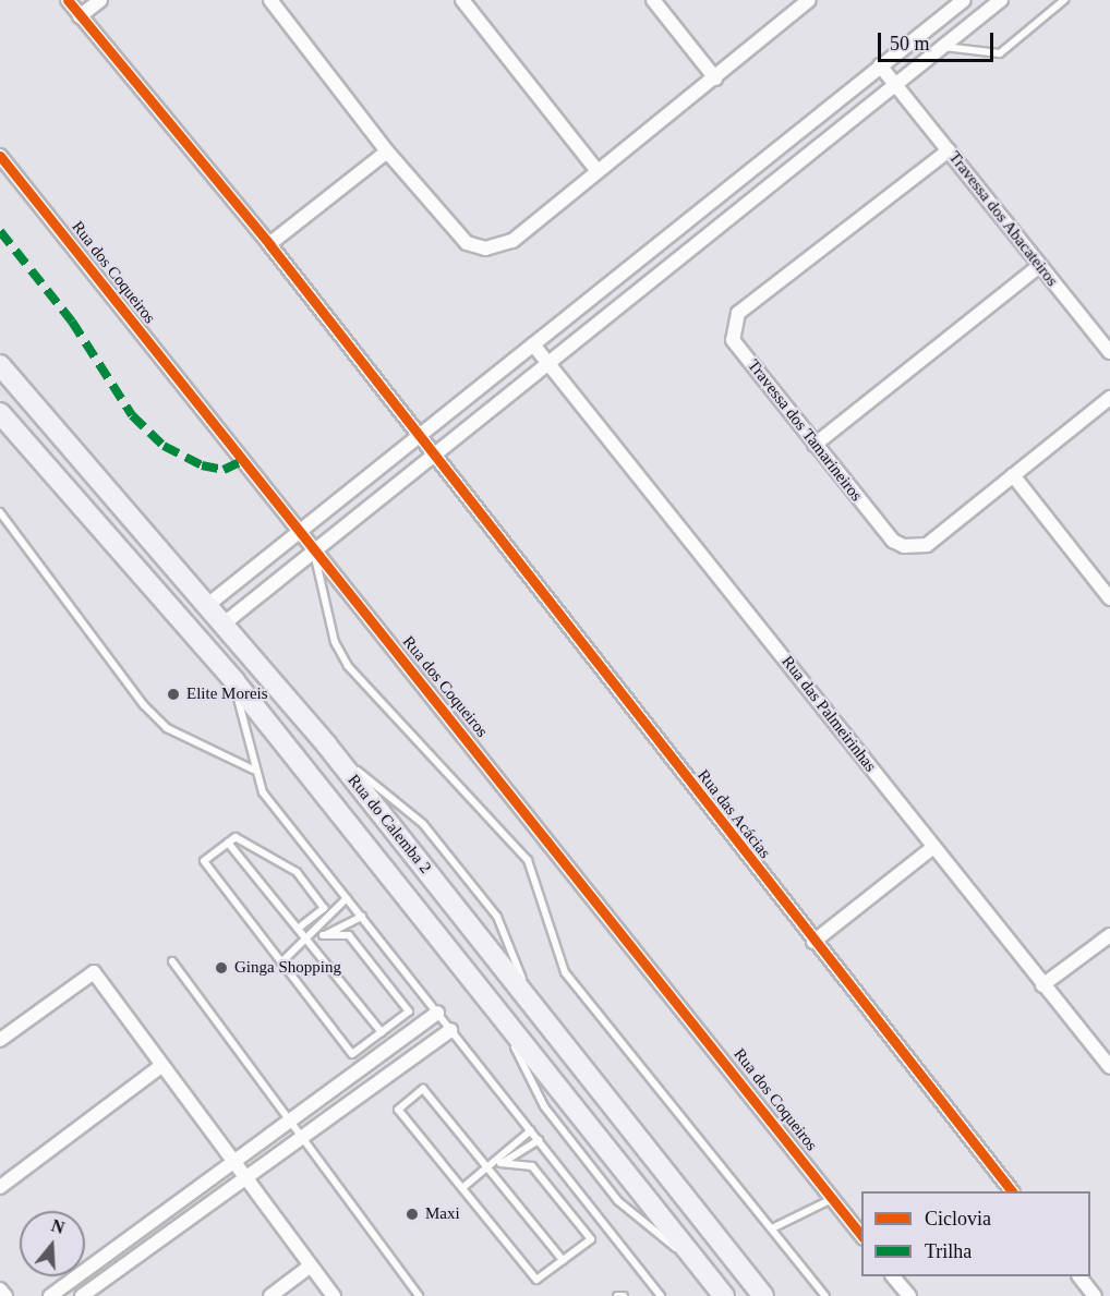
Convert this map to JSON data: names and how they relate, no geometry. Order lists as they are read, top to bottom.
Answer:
{
  "streets": {
    "main road": ["Rua do Calemba 2"],
    "street": [
      "Travessa dos Abacateiros",
      "Rua dos Coqueiros",
      "Travessa dos Tamarineiros",
      "Rua das Palmeirinhas",
      "Rua das Acácias"
    ]
  },
  "crossings": [
    ["Travessa dos Abacateiros", "Travessa dos Tamarineiros"]
  ],
  "places": ["Elite Moreis", "Ginga Shopping", "Maxi"],
  "legend": ["Ciclovia", "Trilha"],
  "scale_bar": "50 m",
  "north": "top"
}
